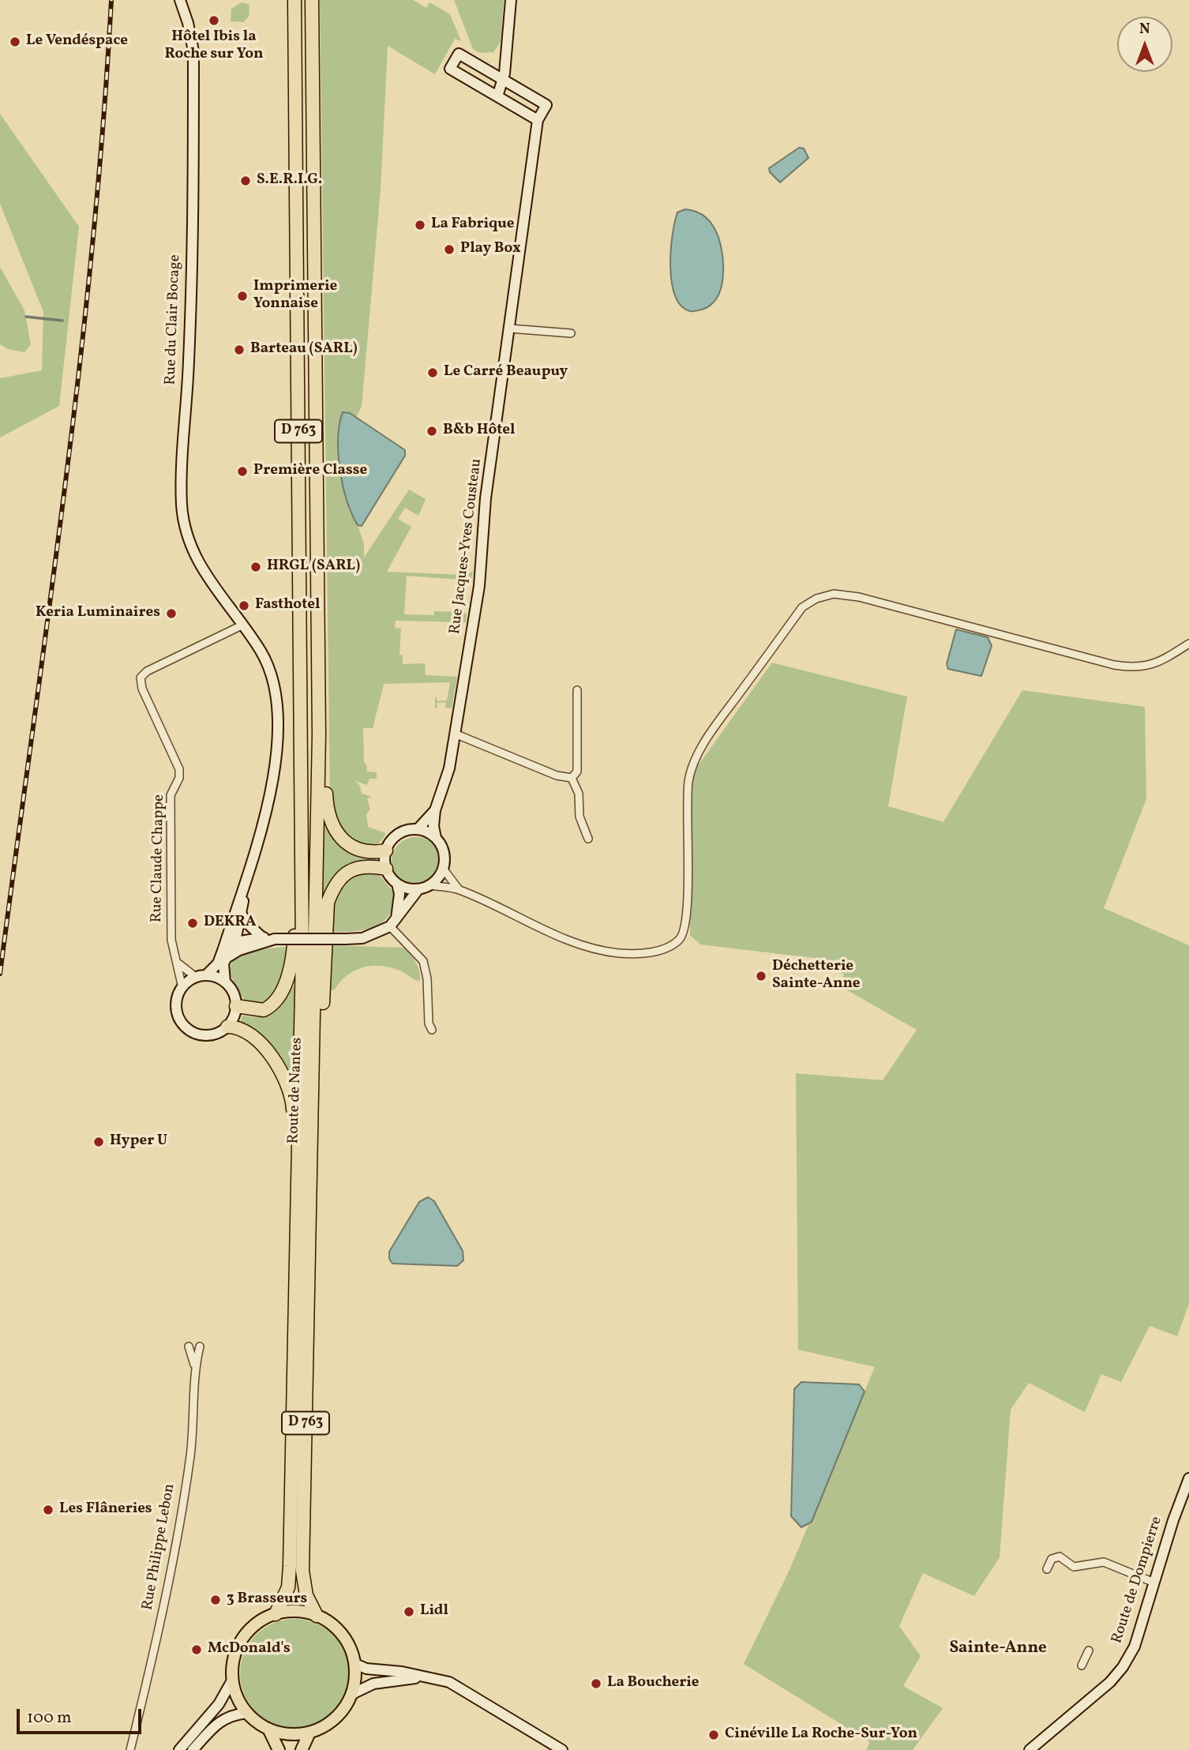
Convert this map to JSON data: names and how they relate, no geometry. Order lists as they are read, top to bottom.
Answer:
{
  "streets": {
    "highway": ["D 763", "Route de Nantes"],
    "street": [
      "Rue du Clair Bocage",
      "Rue Jacques-Yves Cousteau",
      "Rue Claude Chappe",
      "Rue Philippe Lebon",
      "Route de Dompierre"
    ]
  },
  "crossings": [
    ["Rue du Clair Bocage", "Rue Claude Chappe"]
  ],
  "districts": ["Sainte-Anne"],
  "places": [
    "Hôtel Ibis la Roche sur Yon",
    "Le Vendéspace",
    "S.E.R.I.G.",
    "La Fabrique",
    "Play Box",
    "Imprimerie Yonnaise",
    "Barteau (SARL)",
    "Le Carré Beaupuy",
    "B&b Hôtel",
    "Première Classe",
    "HRGL (SARL)",
    "Fasthotel",
    "Keria Luminaires",
    "DEKRA",
    "Déchetterie Sainte-Anne",
    "Hyper U",
    "Les Flâneries",
    "3 Brasseurs",
    "Lidl",
    "McDonald's",
    "La Boucherie",
    "Cinéville La Roche-Sur-Yon"
  ],
  "scale_bar": "100 m",
  "north": "top"
}
